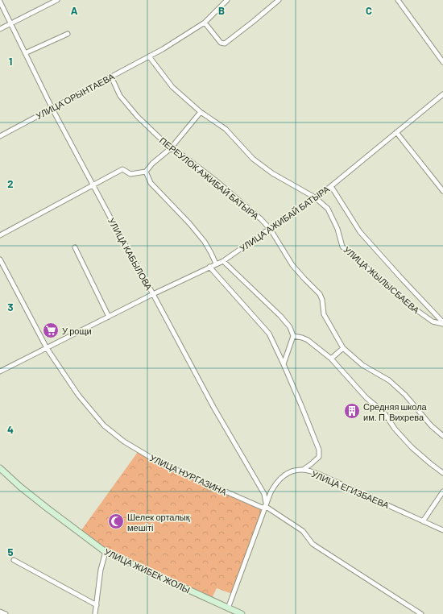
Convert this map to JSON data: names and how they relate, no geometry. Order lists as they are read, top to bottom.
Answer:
{
  "streets": {
    "main road": ["УЛИЦА ЖИБЕК ЖОЛЫ"],
    "street": [
      "УЛИЦА ОРЫНТАЕВА",
      "ПЕРЕУЛОК АЖИБАЙ БАТЫРА",
      "УЛИЦА АЖИБАЙ БАТЫРА",
      "УЛИЦА КАБЫЛОВА",
      "УЛИЦА ЖЫЛЫСБАЕВА",
      "УЛИЦА НУРГАЗИНА",
      "УЛИЦА ЕГИЗБАЕВА"
    ]
  },
  "crossings": [
    ["УЛИЦА ОРЫНТАЕВА", "ПЕРЕУЛОК АЖИБАЙ БАТЫРА"],
    ["УЛИЦА ОРЫНТАЕВА", "УЛИЦА КАБЫЛОВА"],
    ["УЛИЦА ОРЫНТАЕВА", "УЛИЦА ЖЫЛЫСБАЕВА"],
    ["ПЕРЕУЛОК АЖИБАЙ БАТЫРА", "УЛИЦА АЖИБАЙ БАТЫРА"],
    ["УЛИЦА АЖИБАЙ БАТЫРА", "УЛИЦА КАБЫЛОВА"],
    ["УЛИЦА АЖИБАЙ БАТЫРА", "УЛИЦА ЖЫЛЫСБАЕВА"],
    ["УЛИЦА АЖИБАЙ БАТЫРА", "УЛИЦА НУРГАЗИНА"],
    ["УЛИЦА КАБЫЛОВА", "УЛИЦА НУРГАЗИНА"],
    ["УЛИЦА КАБЫЛОВА", "УЛИЦА ЕГИЗБАЕВА"],
    ["УЛИЦА НУРГАЗИНА", "УЛИЦА ЕГИЗБАЕВА"],
    ["УЛИЦА ЕГИЗБАЕВА", "УЛИЦА ЖИБЕК ЖОЛЫ"]
  ],
  "places": {
    "supermarket": ["У рощи"],
    "building": ["Средняя школа им. П. Вихрева"],
    "mosque": ["Шелек орталық мешіті"]
  },
  "grid": {
    "columns": ["A", "B", "C"],
    "rows": [
      "1",
      "2",
      "3",
      "4",
      "5"
    ]
  }
}
